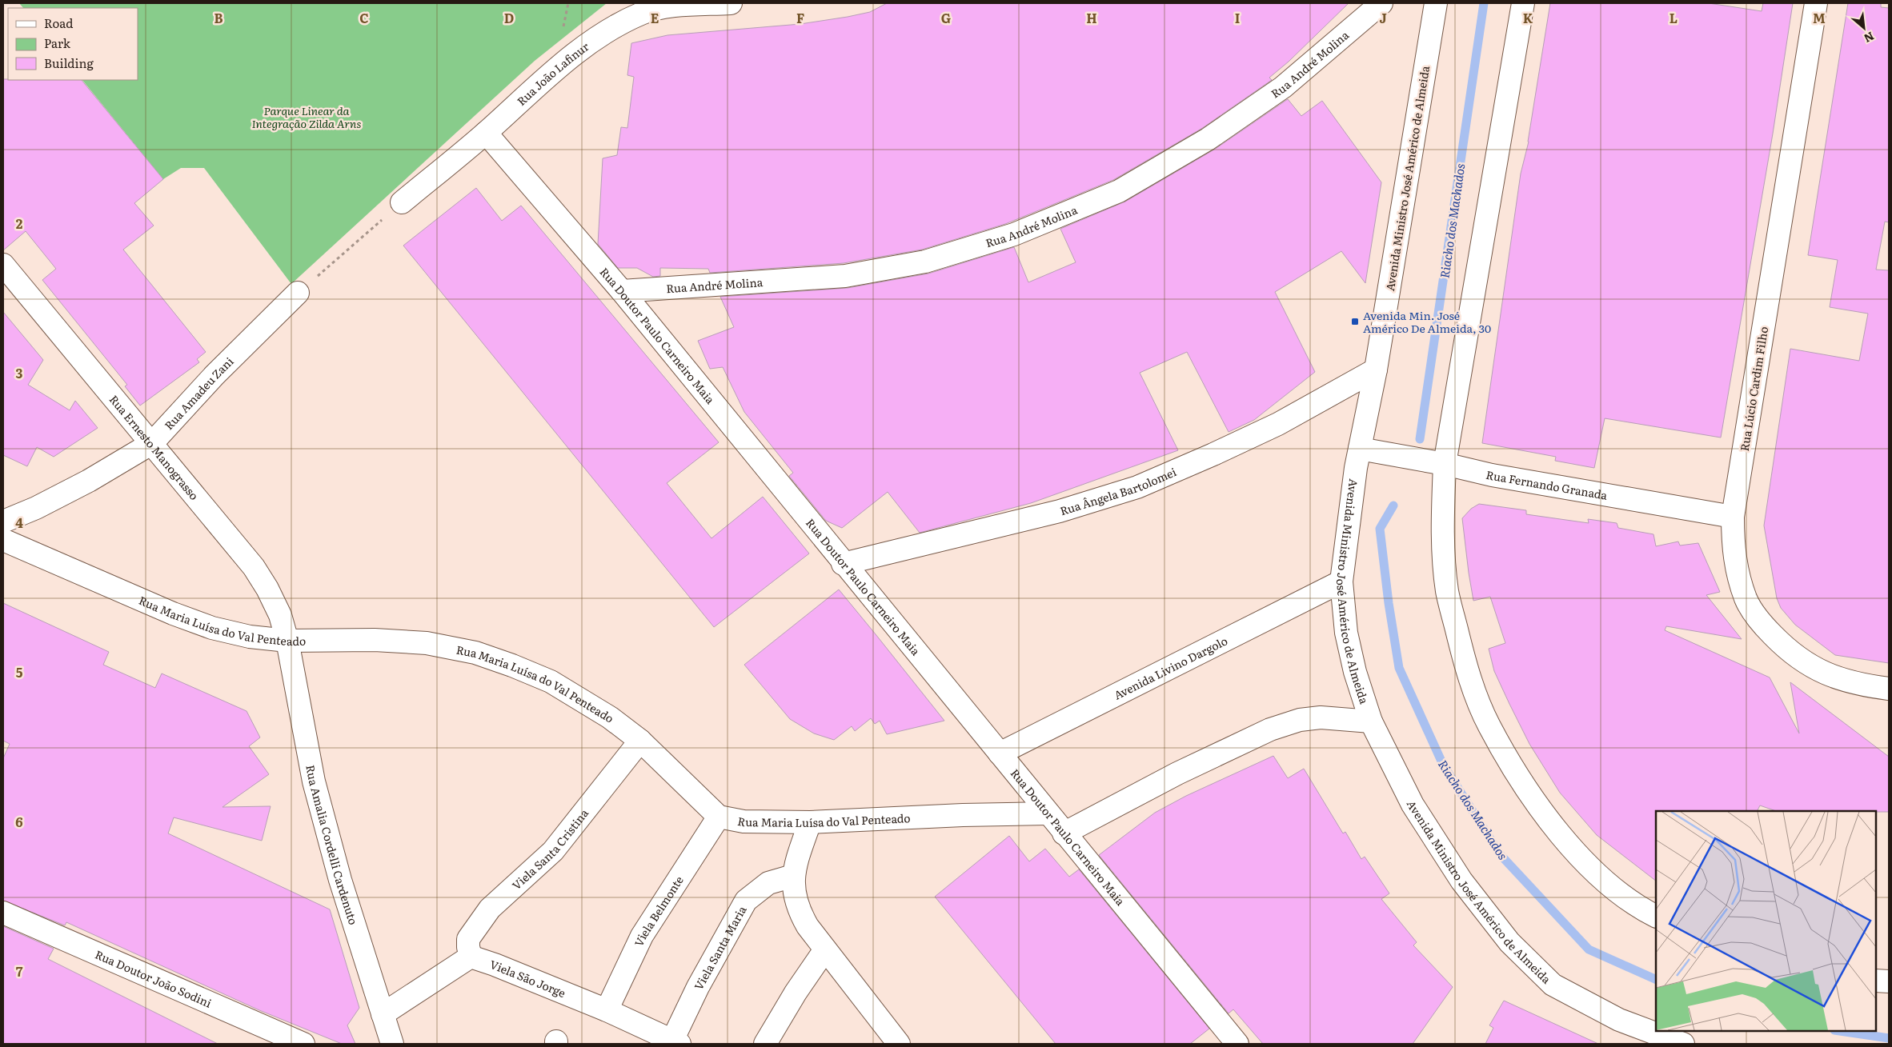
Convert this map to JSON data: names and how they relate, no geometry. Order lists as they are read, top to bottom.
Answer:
{
  "streets": {
    "street": [
      "Rua André Molina",
      "Rua João Lafinur",
      "Avenida Ministro José Américo de Almeida",
      "Rua Doutor Paulo Carneiro Maia",
      "Rua Lúcio Cardim Filho",
      "Rua Amadeu Zani",
      "Rua Ernesto Manograsso",
      "Rua Fernando Granada",
      "Rua Ângela Bartolomei",
      "Rua Maria Luísa do Val Penteado",
      "Avenida Livino Dargolo",
      "Rua Amalia Cordelli Cardenuto",
      "Viela Santa Cristina",
      "Viela Belmonte",
      "Viela Santa Maria",
      "Rua Doutor João Sodini",
      "Viela São Jorge"
    ]
  },
  "crossings": [
    ["Rua André Molina", "Rua Doutor Paulo Carneiro Maia"],
    ["Rua João Lafinur", "Rua Doutor Paulo Carneiro Maia"],
    ["Avenida Ministro José Américo de Almeida", "Rua Fernando Granada"],
    ["Avenida Ministro José Américo de Almeida", "Rua Ângela Bartolomei"],
    ["Avenida Ministro José Américo de Almeida", "Avenida Livino Dargolo"],
    ["Rua Doutor Paulo Carneiro Maia", "Rua Ângela Bartolomei"],
    ["Rua Doutor Paulo Carneiro Maia", "Rua Maria Luísa do Val Penteado"],
    ["Rua Doutor Paulo Carneiro Maia", "Avenida Livino Dargolo"],
    ["Rua Lúcio Cardim Filho", "Rua Fernando Granada"],
    ["Rua Amadeu Zani", "Rua Ernesto Manograsso"],
    ["Rua Ernesto Manograsso", "Rua Maria Luísa do Val Penteado"],
    ["Rua Ernesto Manograsso", "Rua Amalia Cordelli Cardenuto"],
    ["Rua Maria Luísa do Val Penteado", "Rua Amalia Cordelli Cardenuto"],
    ["Rua Maria Luísa do Val Penteado", "Viela Santa Cristina"],
    ["Rua Maria Luísa do Val Penteado", "Viela Belmonte"],
    ["Viela Santa Cristina", "Viela São Jorge"],
    ["Viela Belmonte", "Viela São Jorge"],
    ["Viela Santa Maria", "Viela São Jorge"]
  ],
  "water": ["Riacho dos Machados"],
  "parks": ["Parque Linear da Integração Zilda Arns"],
  "places": {
    "transit": ["Avenida Min. José Américo De Almeida, 30"]
  },
  "legend": ["Road", "Park", "Building"],
  "north": "bottom right",
  "grid": {
    "columns": [
      "B",
      "C",
      "D",
      "E",
      "F",
      "G",
      "H",
      "I",
      "J",
      "K",
      "L",
      "M"
    ],
    "rows": [
      "2",
      "3",
      "4",
      "5",
      "6",
      "7"
    ]
  }
}
